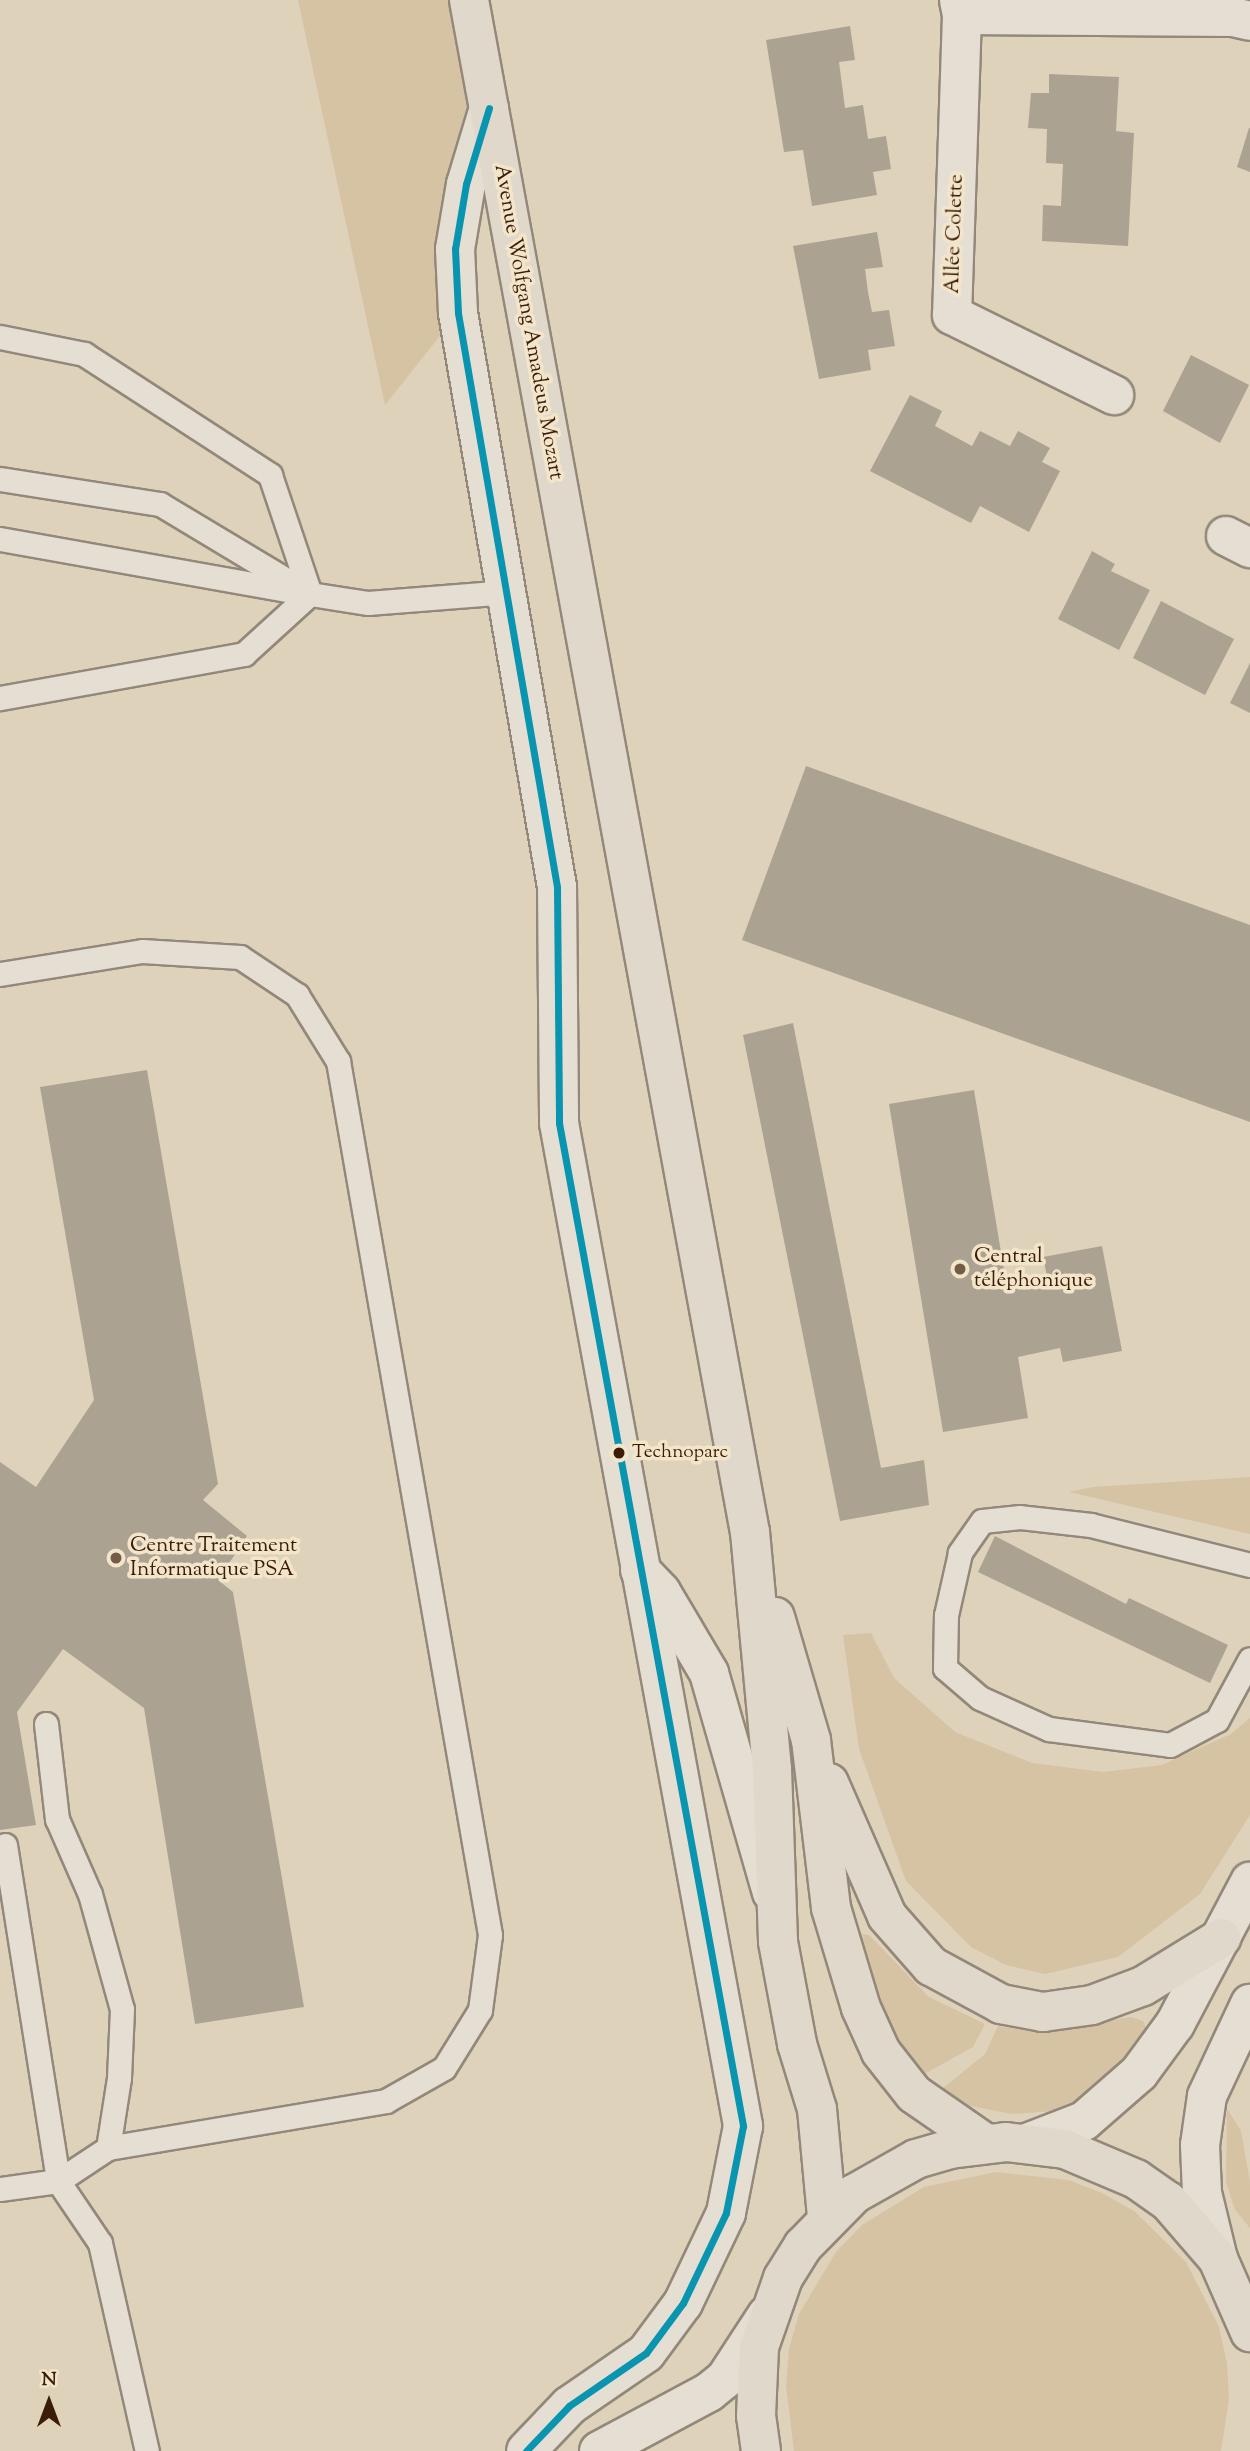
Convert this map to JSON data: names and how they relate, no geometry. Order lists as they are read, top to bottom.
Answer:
{
  "streets": {
    "main road": ["Avenue Wolfgang Amadeus Mozart"],
    "street": ["Allée Colette"]
  },
  "places": ["Central téléphonique", "Technoparc", "Centre Traitement Informatique PSA"],
  "north": "top"
}
